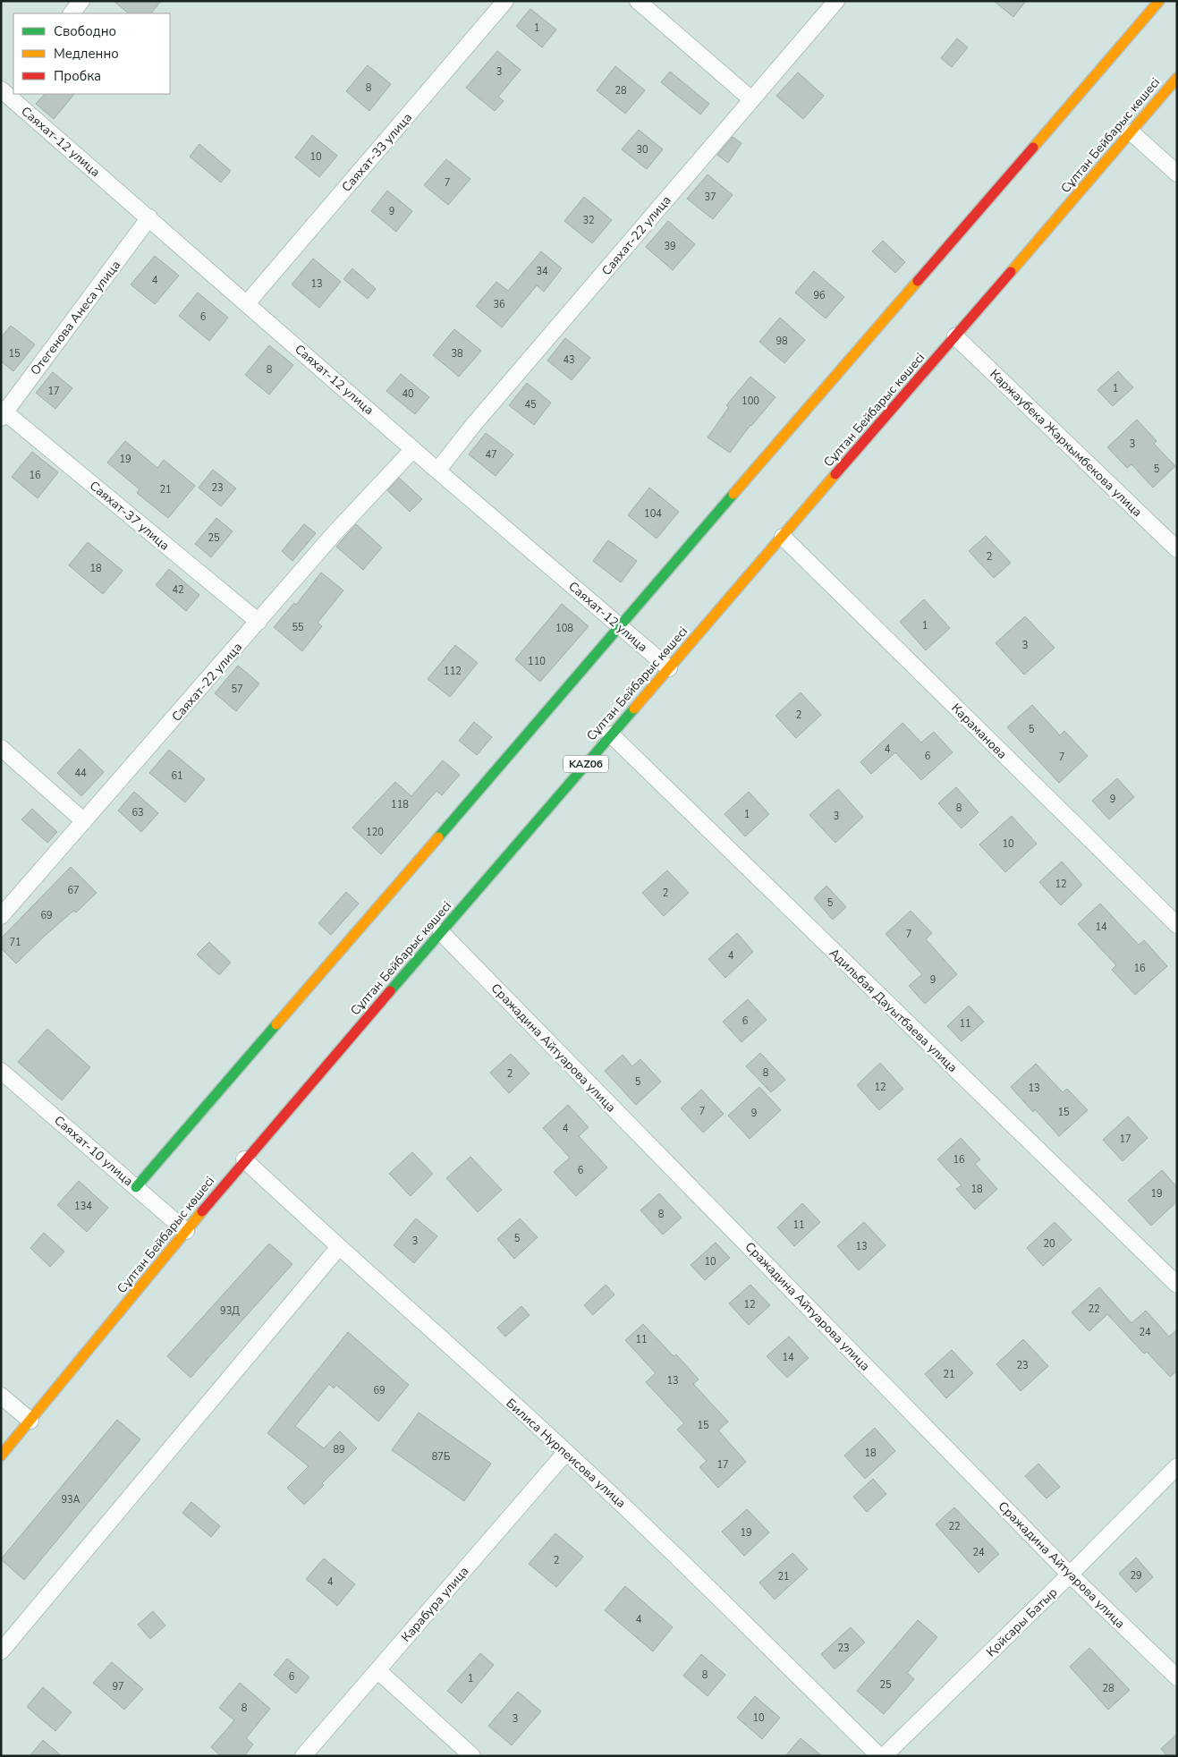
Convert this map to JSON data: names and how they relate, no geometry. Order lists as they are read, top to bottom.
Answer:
{
  "streets": {
    "main road": ["Сұлтан Бейбарыс көшесі", "KAZ06"],
    "street": [
      "Саяхат-12 улица",
      "Саяхат-33 улица",
      "Саяхат-22 улица",
      "Отегенова Анеса улица",
      "Каржаубека Жаркымбекова улица",
      "Саяхат-37 улица",
      "Караманова",
      "Адильбая Дауытбаева улица",
      "Сражадина Айтуарова улица",
      "Саяхат-10 улица",
      "Билиса Нурпеисова улица",
      "Карабура улица",
      "Қойсары Батыр"
    ]
  },
  "crossings": [
    ["Сұлтан Бейбарыс көшесі", "Саяхат-12 улица"],
    ["Сұлтан Бейбарыс көшесі", "Каржаубека Жаркымбекова улица"],
    ["Сұлтан Бейбарыс көшесі", "Караманова"],
    ["Сұлтан Бейбарыс көшесі", "Адильбая Дауытбаева улица"],
    ["Сұлтан Бейбарыс көшесі", "Сражадина Айтуарова улица"],
    ["Сұлтан Бейбарыс көшесі", "Саяхат-10 улица"],
    ["Сұлтан Бейбарыс көшесі", "Билиса Нурпеисова улица"],
    ["Саяхат-12 улица", "Саяхат-33 улица"],
    ["Саяхат-12 улица", "Саяхат-22 улица"],
    ["Саяхат-12 улица", "Отегенова Анеса улица"],
    ["Саяхат-22 улица", "Саяхат-37 улица"],
    ["Отегенова Анеса улица", "Саяхат-37 улица"],
    ["Сражадина Айтуарова улица", "Қойсары Батыр"],
    ["Билиса Нурпеисова улица", "Карабура улица"]
  ],
  "house_numbers": [
    "1",
    "3",
    "8",
    "28",
    "30",
    "10",
    "7",
    "37",
    "9",
    "32",
    "39",
    "34",
    "4",
    "13",
    "96",
    "36",
    "6",
    "98",
    "15",
    "38",
    "43",
    "8",
    "1",
    "17",
    "40",
    "100",
    "45",
    "3",
    "47",
    "19",
    "5",
    "16",
    "23",
    "21",
    "104",
    "25",
    "2",
    "18",
    "42",
    "1",
    "55",
    "108",
    "3",
    "110",
    "112",
    "57",
    "2",
    "5",
    "4",
    "6",
    "7",
    "44",
    "61",
    "9",
    "118",
    "8",
    "63",
    "1",
    "3",
    "120",
    "10",
    "12",
    "67",
    "2",
    "5",
    "69",
    "14",
    "7",
    "71",
    "4",
    "16",
    "9",
    "6",
    "11",
    "8",
    "2",
    "5",
    "12",
    "13",
    "7",
    "15",
    "9",
    "4",
    "17",
    "16",
    "6",
    "18",
    "19",
    "134",
    "8",
    "11",
    "5",
    "3",
    "20",
    "13",
    "10",
    "12",
    "22",
    "93Д",
    "24",
    "11",
    "14",
    "23",
    "21",
    "13",
    "69",
    "15",
    "89",
    "18",
    "87Б",
    "17",
    "93А",
    "22",
    "19",
    "24",
    "2",
    "29",
    "21",
    "4",
    "4",
    "23",
    "8",
    "6",
    "1",
    "25",
    "97",
    "28",
    "8",
    "10",
    "3"
  ],
  "legend": ["Свободно", "Медленно", "Пробка"]
}
